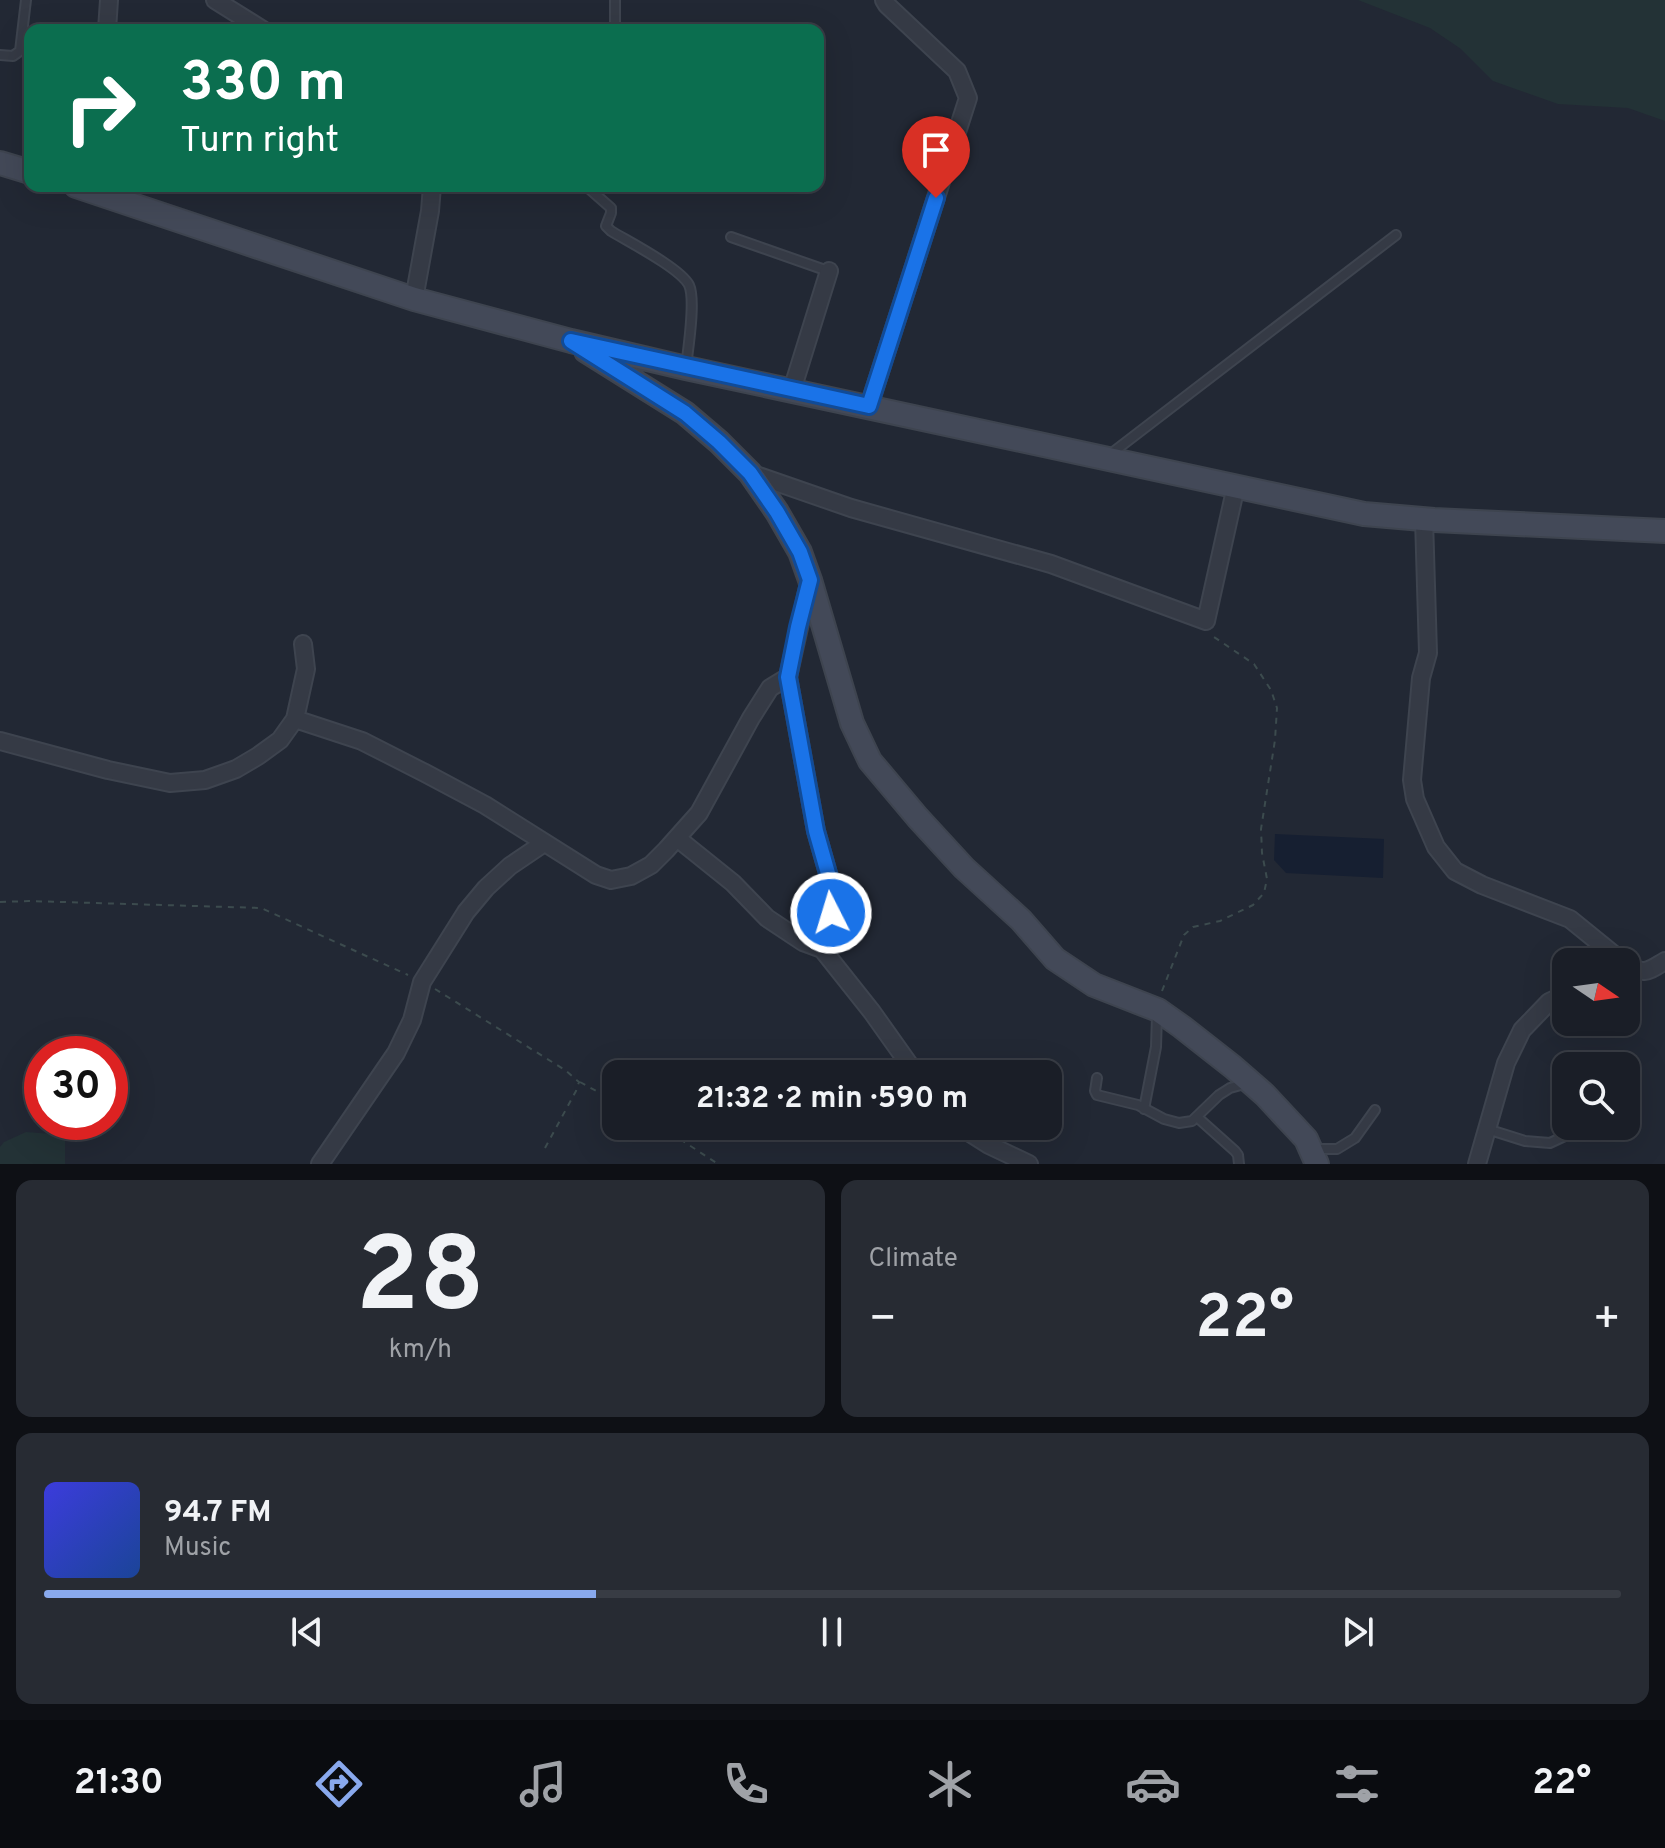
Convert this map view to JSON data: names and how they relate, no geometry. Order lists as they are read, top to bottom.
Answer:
{
  "north": "right",
  "page": {
    "turn": ["330 m", "Turn right"],
    "limit": "30",
    "trip": "21:32 · 2 min · 590 m",
    "tile": [
      ["28", "km/h"],
      "Climate"
    ],
    "heat": ["−", "22°", "+"],
    "song": ["94.7 FM", "Music"],
    "tabs": ["21:30", "22°"]
  }
}
